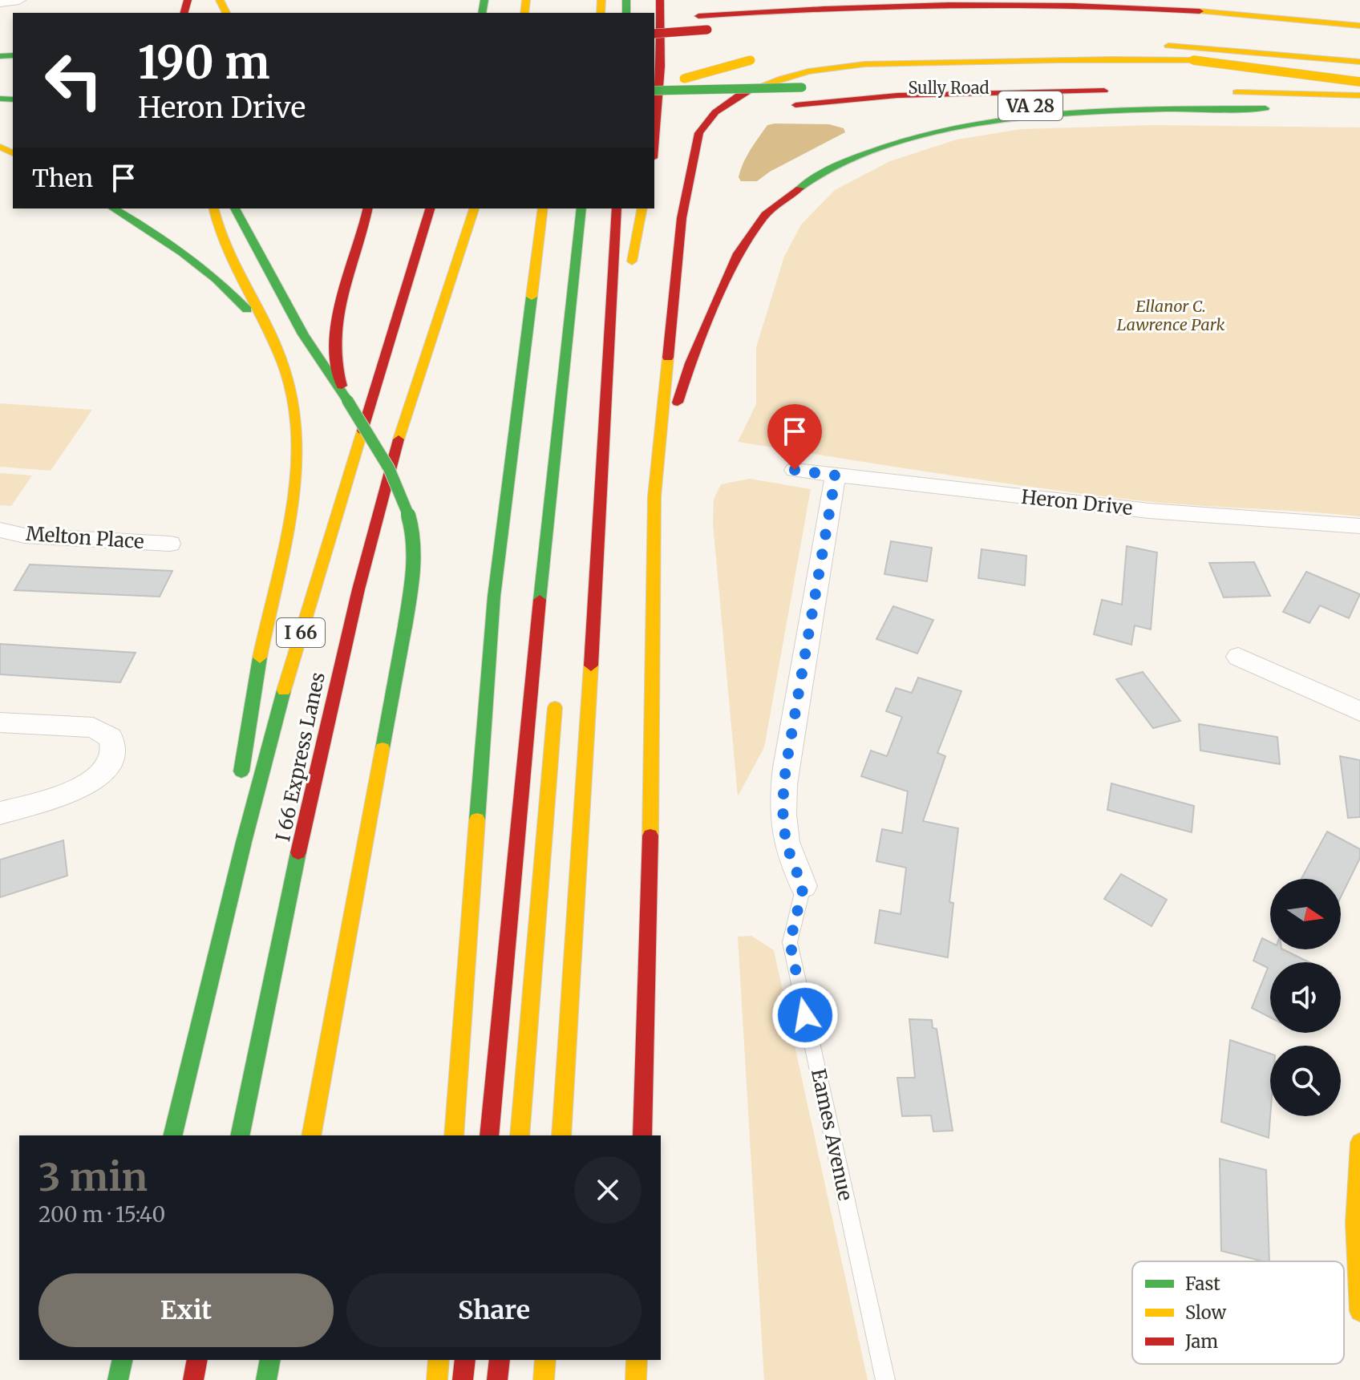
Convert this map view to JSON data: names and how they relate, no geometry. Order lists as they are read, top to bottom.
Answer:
{
  "streets": {
    "main road": [
      "Sully Road",
      "VA 28",
      "I 66",
      "I 66 Express Lanes"
    ],
    "street": ["Heron Drive", "Melton Place", "Eames Avenue"]
  },
  "crossings": [
    ["Heron Drive", "Eames Avenue"]
  ],
  "parks": ["Ellanor C. Lawrence Park"],
  "legend": ["Fast", "Slow", "Jam"],
  "north": "right",
  "page": {
    "turn": ["190 m", "Heron Drive"],
    "then": "Then",
    "heading": ["3 min", "200 m · 15:40"],
    "buttons": ["Exit", "Share"]
  }
}
